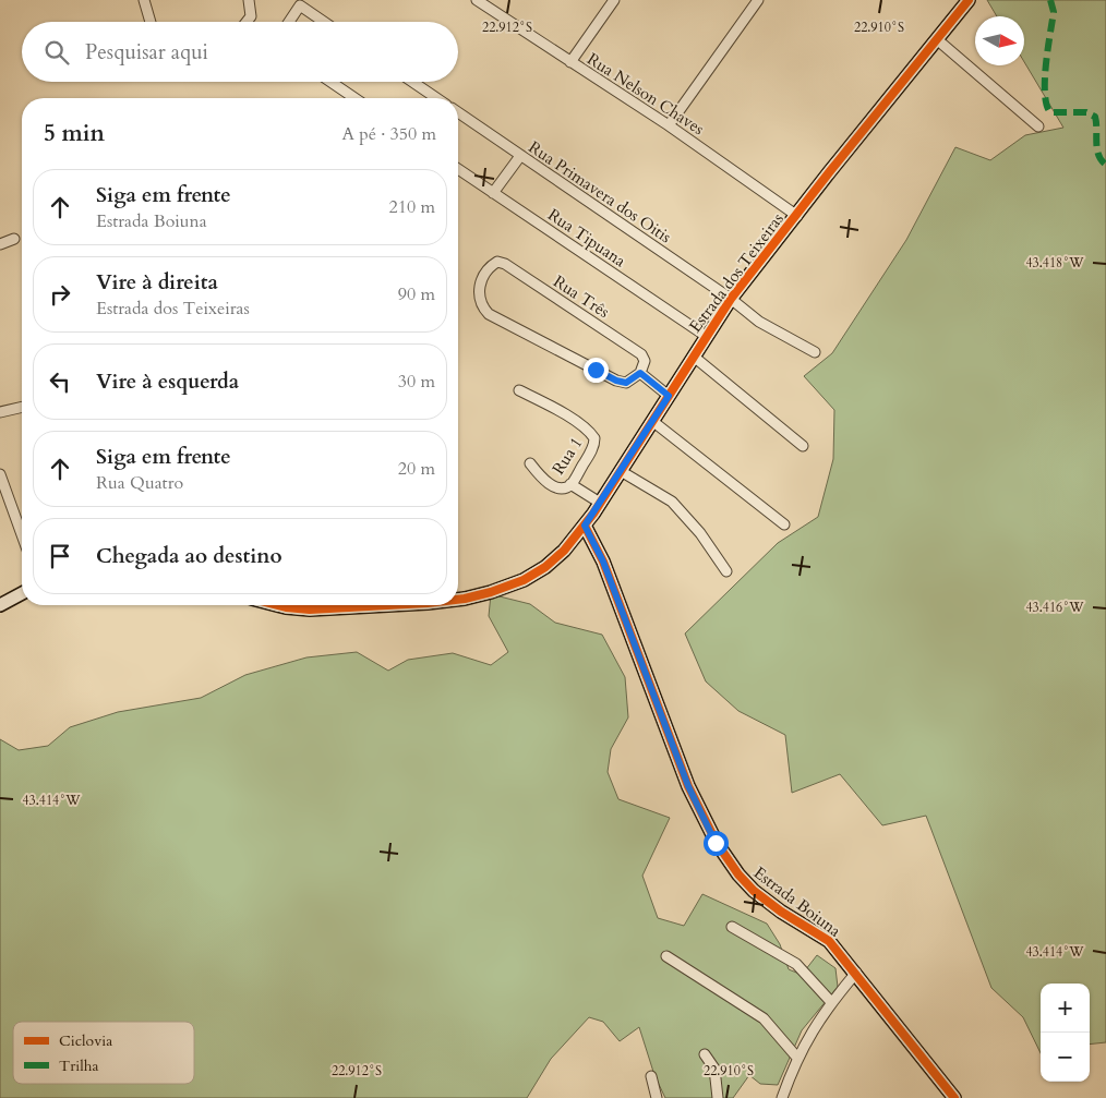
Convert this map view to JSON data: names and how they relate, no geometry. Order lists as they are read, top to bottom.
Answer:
{
  "streets": {
    "street": [
      "Rua Nelson Chaves",
      "Rua Primavera dos Oitis",
      "Rua Tipuana",
      "Estrada dos Teixeiras",
      "Rua Três",
      "Rua 1",
      "Estrada Boiuna"
    ]
  },
  "crossings": [
    ["Rua Nelson Chaves", "Estrada dos Teixeiras"],
    ["Rua Primavera dos Oitis", "Estrada dos Teixeiras"],
    ["Rua Tipuana", "Estrada dos Teixeiras"],
    ["Estrada dos Teixeiras", "Estrada Boiuna"]
  ],
  "legend": ["Ciclovia", "Trilha"],
  "north": "right",
  "page": {
    "search": "Pesquisar aqui",
    "heading": ["5 min", "A pé · 350 m"],
    "list": [
      ["Siga em frente", "Estrada Boiuna", "210 m"],
      ["Vire à direita", "Estrada dos Teixeiras", "90 m"],
      ["Vire à esquerda", "30 m"],
      ["Siga em frente", "Rua Quatro", "20 m"],
      "Chegada ao destino"
    ],
    "map_buttons": ["+", "−"]
  },
  "coordinates": [
    "22.912°S",
    "22.910°S",
    "43.418°W",
    "43.416°W",
    "43.414°W"
  ]
}
